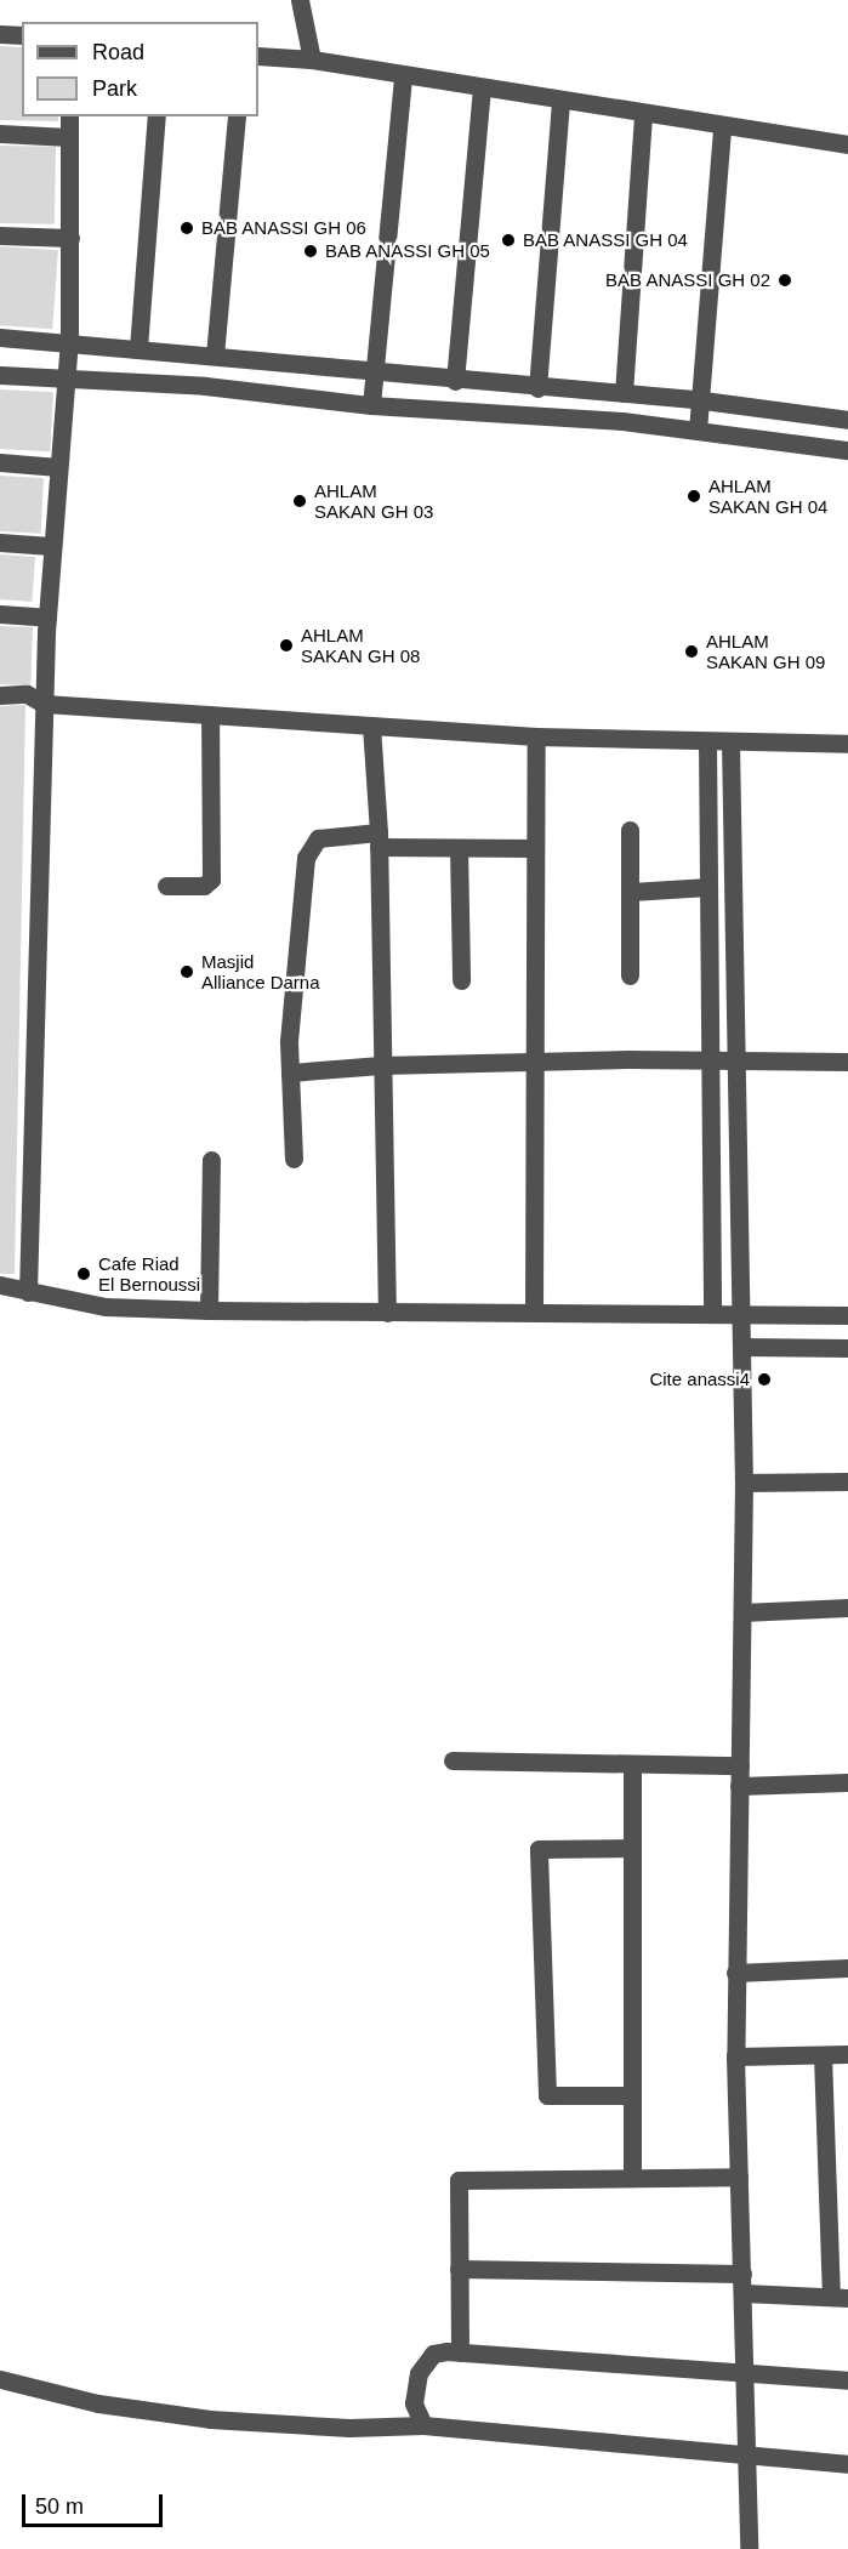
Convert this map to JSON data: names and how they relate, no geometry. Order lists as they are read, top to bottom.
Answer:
{
  "places": [
    "BAB ANASSI GH 06",
    "BAB ANASSI GH 04",
    "BAB ANASSI GH 05",
    "BAB ANASSI GH 02",
    "AHLAM SAKAN GH 04",
    "AHLAM SAKAN GH 03",
    "AHLAM SAKAN GH 08",
    "AHLAM SAKAN GH 09",
    "Masjid Alliance Darna",
    "Cafe Riad El Bernoussi",
    "Cite anassi4"
  ],
  "legend": ["Road", "Park"],
  "scale_bar": "50 m"
}
